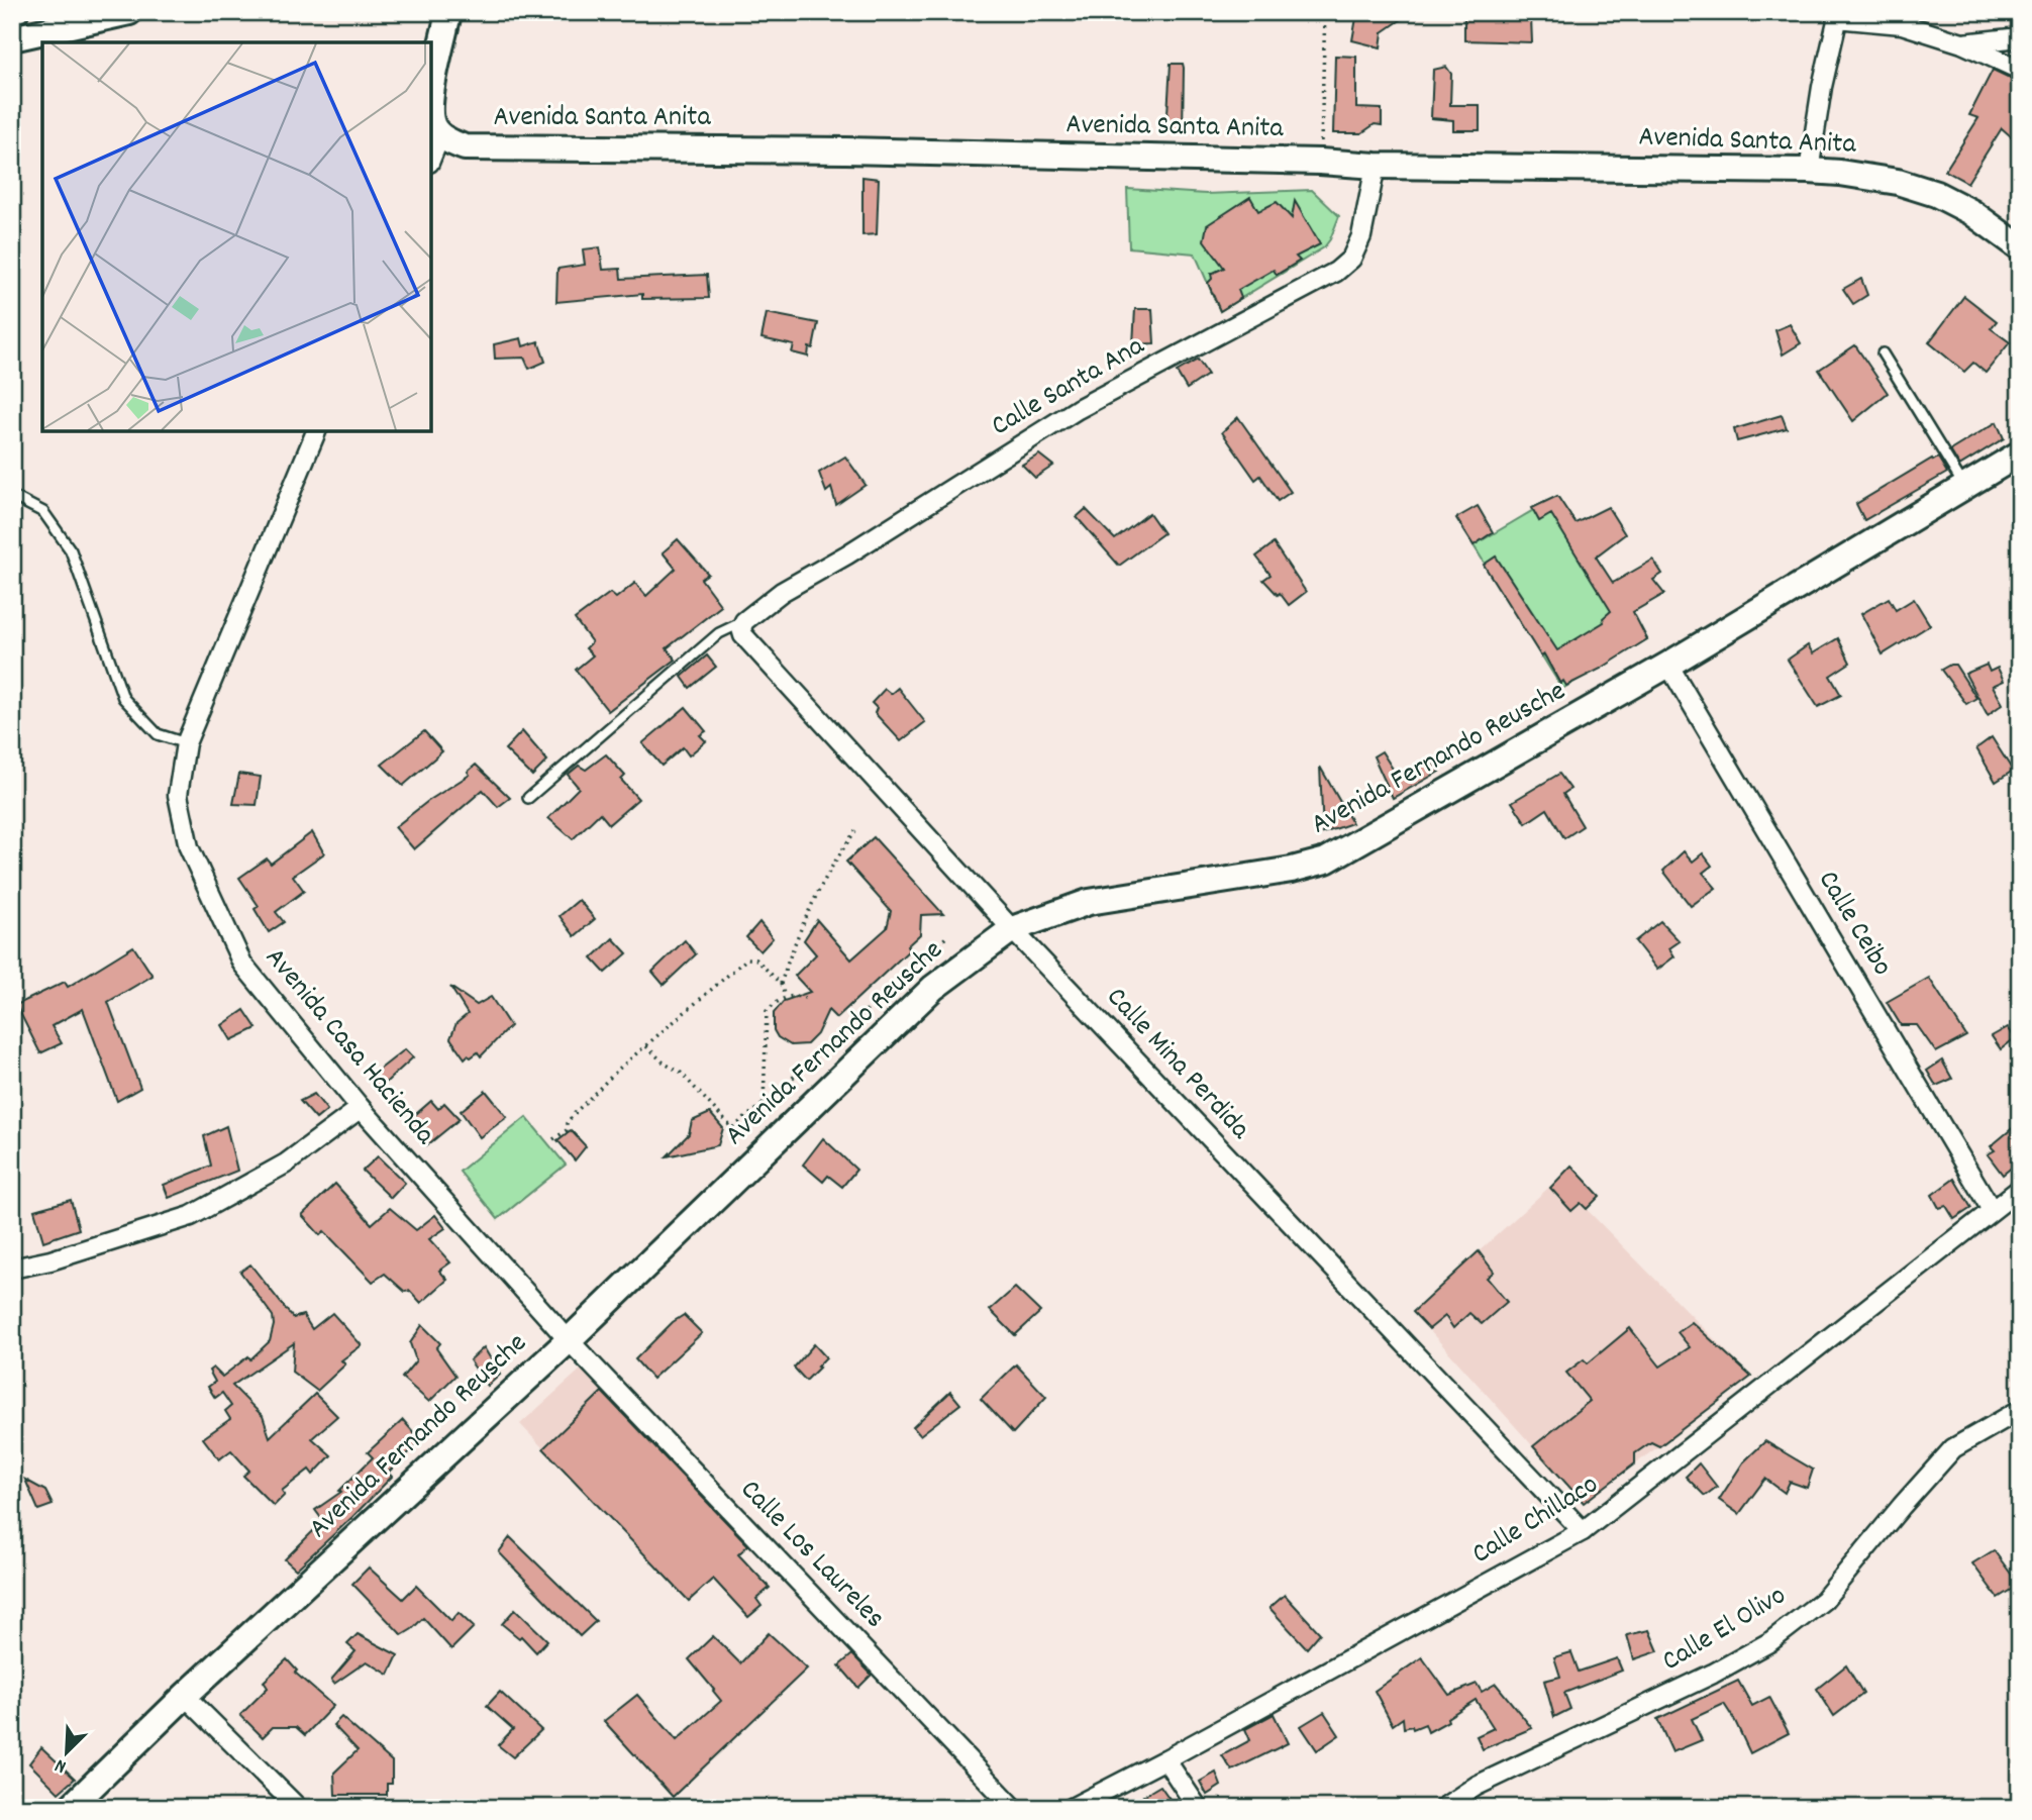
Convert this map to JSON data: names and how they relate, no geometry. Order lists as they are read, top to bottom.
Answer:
{
  "streets": {
    "street": [
      "Avenida Santa Anita",
      "Calle Santa Ana",
      "Avenida Fernando Reusche",
      "Calle Ceibo",
      "Avenida Casa Hacienda",
      "Calle Mina Perdida",
      "Calle Chillaco",
      "Calle Los Laureles",
      "Calle El Olivo"
    ]
  },
  "crossings": [
    ["Avenida Santa Anita", "Calle Santa Ana"],
    ["Calle Santa Ana", "Calle Mina Perdida"],
    ["Avenida Fernando Reusche", "Calle Ceibo"],
    ["Avenida Fernando Reusche", "Avenida Casa Hacienda"],
    ["Avenida Fernando Reusche", "Calle Mina Perdida"],
    ["Avenida Fernando Reusche", "Calle Los Laureles"],
    ["Calle Ceibo", "Calle Chillaco"],
    ["Avenida Casa Hacienda", "Calle Los Laureles"],
    ["Calle Mina Perdida", "Calle Chillaco"]
  ],
  "north": "bottom left"
}
